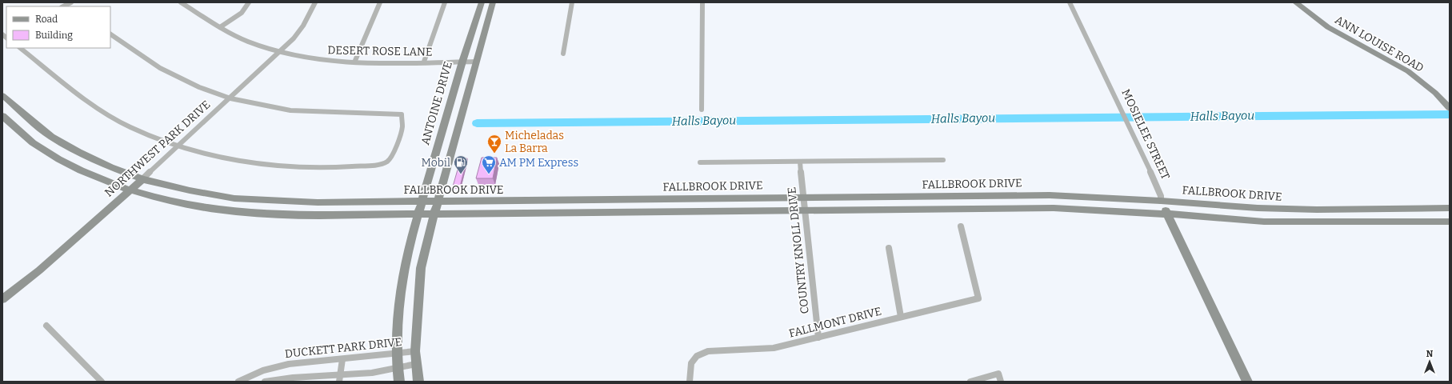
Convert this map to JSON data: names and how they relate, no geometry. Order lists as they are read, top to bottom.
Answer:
{
  "streets": {
    "main road": [
      "ANN LOUISE ROAD",
      "ANTOINE DRIVE",
      "MOSIELEE STREET",
      "NORTHWEST PARK DRIVE",
      "FALLBROOK DRIVE"
    ],
    "street": [
      "DESERT ROSE LANE",
      "COUNTRY KNOLL DRIVE",
      "FALLMONT DRIVE",
      "DUCKETT PARK DRIVE"
    ]
  },
  "crossings": [
    ["DESERT ROSE LANE", "ANTOINE DRIVE"],
    ["DESERT ROSE LANE", "NORTHWEST PARK DRIVE"],
    ["ANTOINE DRIVE", "FALLBROOK DRIVE"],
    ["ANTOINE DRIVE", "DUCKETT PARK DRIVE"],
    ["MOSIELEE STREET", "FALLBROOK DRIVE"],
    ["NORTHWEST PARK DRIVE", "FALLBROOK DRIVE"],
    ["FALLBROOK DRIVE", "COUNTRY KNOLL DRIVE"],
    ["COUNTRY KNOLL DRIVE", "FALLMONT DRIVE"]
  ],
  "water": ["Halls Bayou"],
  "places": {
    "bar": ["Micheladas La Barra"],
    "fuel station": ["Mobil"],
    "supermarket": ["AM PM Express"]
  },
  "legend": ["Road", "Building"],
  "north": "top"
}
